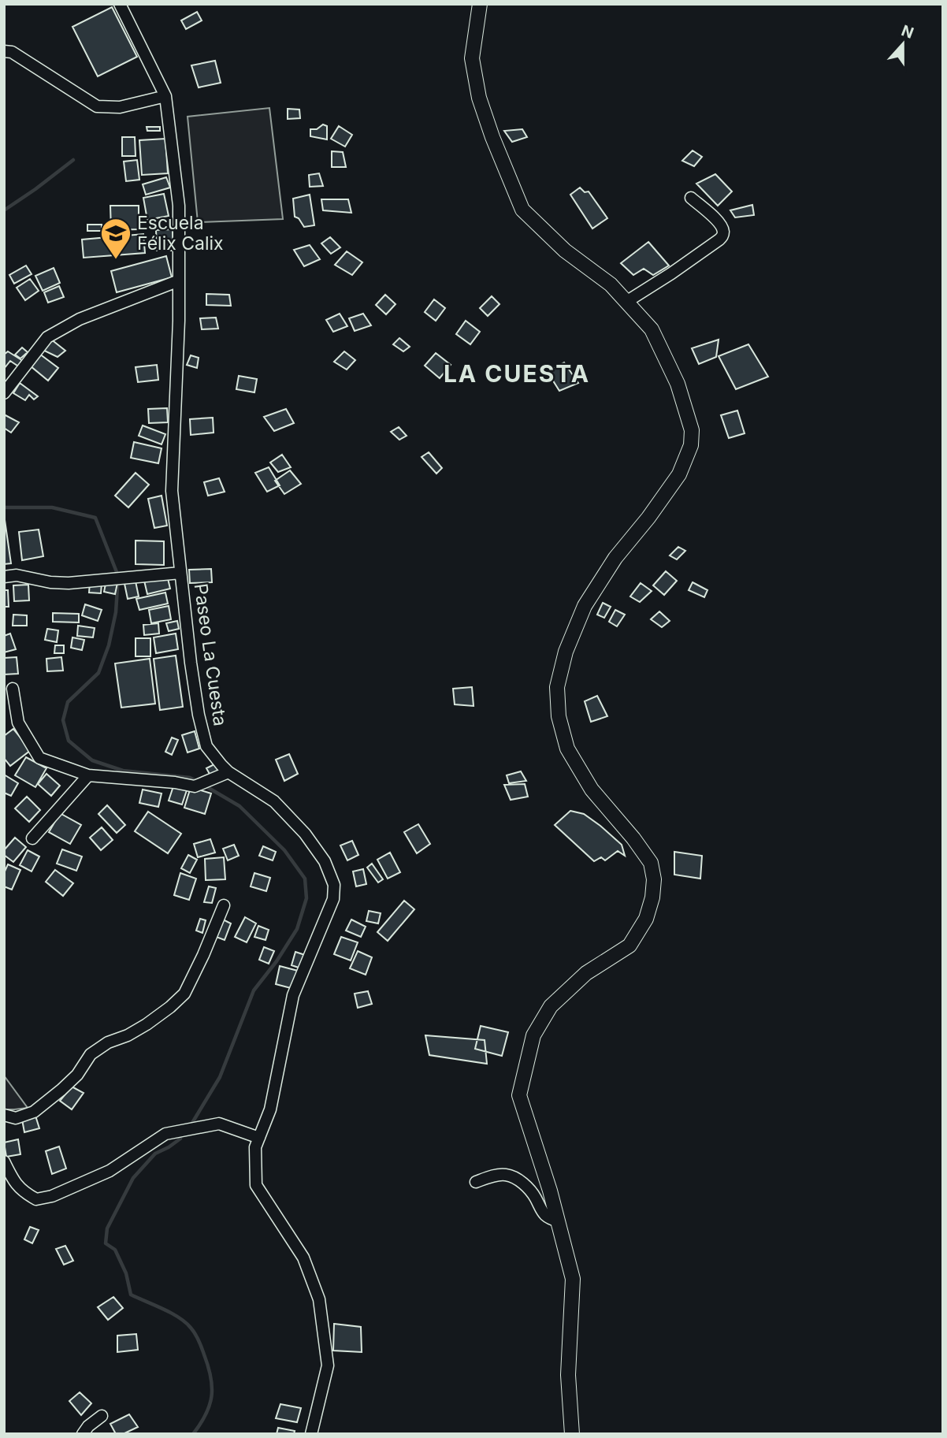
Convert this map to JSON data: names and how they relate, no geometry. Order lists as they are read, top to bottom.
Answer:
{
  "streets": {
    "street": ["Paseo La Cuesta"]
  },
  "districts": ["LA CUESTA"],
  "places": {
    "school or university": ["Escuela Félix Calix"]
  },
  "north": "top"
}
